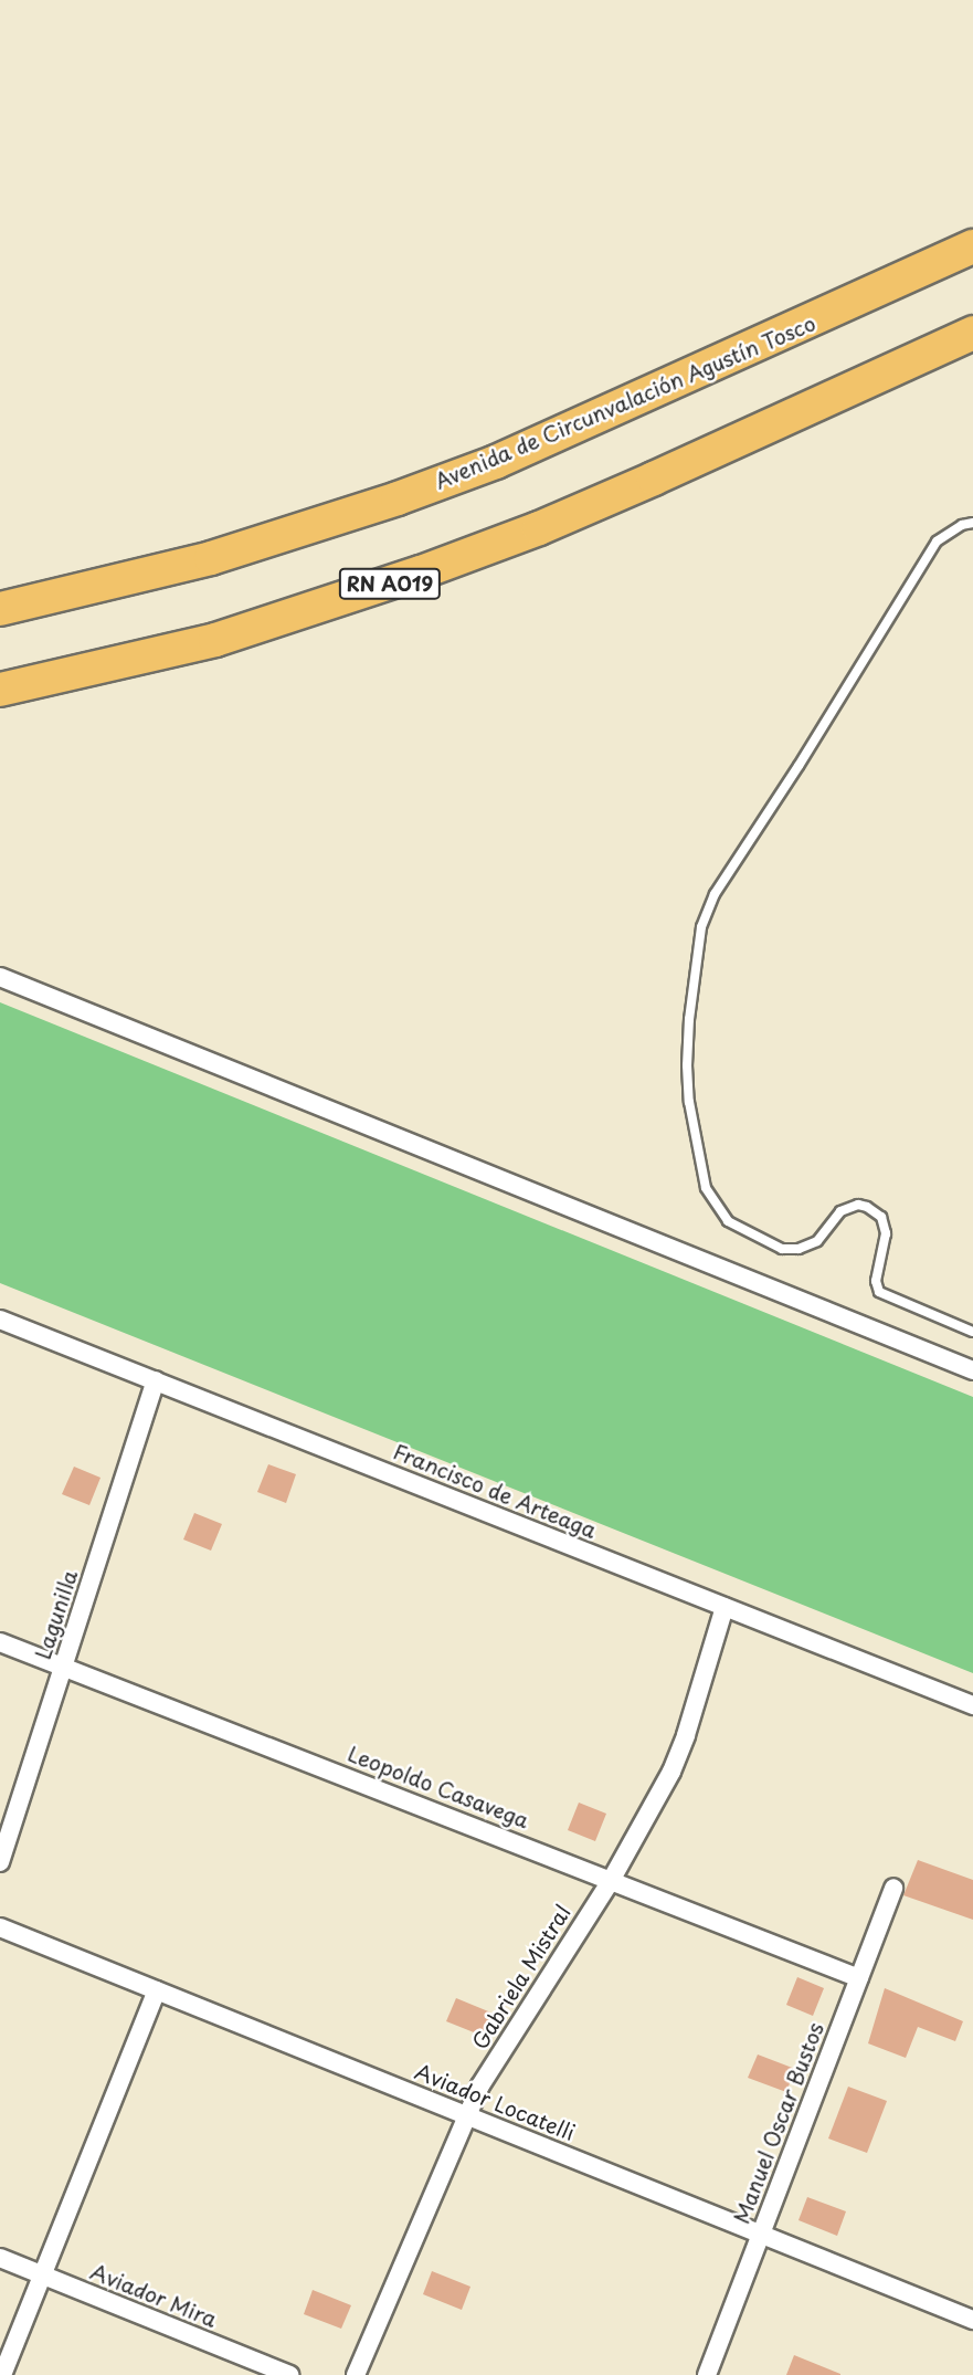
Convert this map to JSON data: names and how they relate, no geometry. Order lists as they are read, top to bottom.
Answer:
{
  "streets": {
    "highway": ["Avenida de Circunvalación Agustín Tosco", "RN A019"],
    "street": [
      "Francisco de Arteaga",
      "Lagunilla",
      "Leopoldo Casavega",
      "Gabriela Mistral",
      "Aviador Locatelli",
      "Manuel Oscar Bustos",
      "Aviador Mira"
    ]
  },
  "crossings": [
    ["Francisco de Arteaga", "Lagunilla"],
    ["Francisco de Arteaga", "Gabriela Mistral"],
    ["Lagunilla", "Leopoldo Casavega"],
    ["Leopoldo Casavega", "Gabriela Mistral"],
    ["Leopoldo Casavega", "Manuel Oscar Bustos"],
    ["Gabriela Mistral", "Aviador Locatelli"],
    ["Aviador Locatelli", "Manuel Oscar Bustos"]
  ]
}
